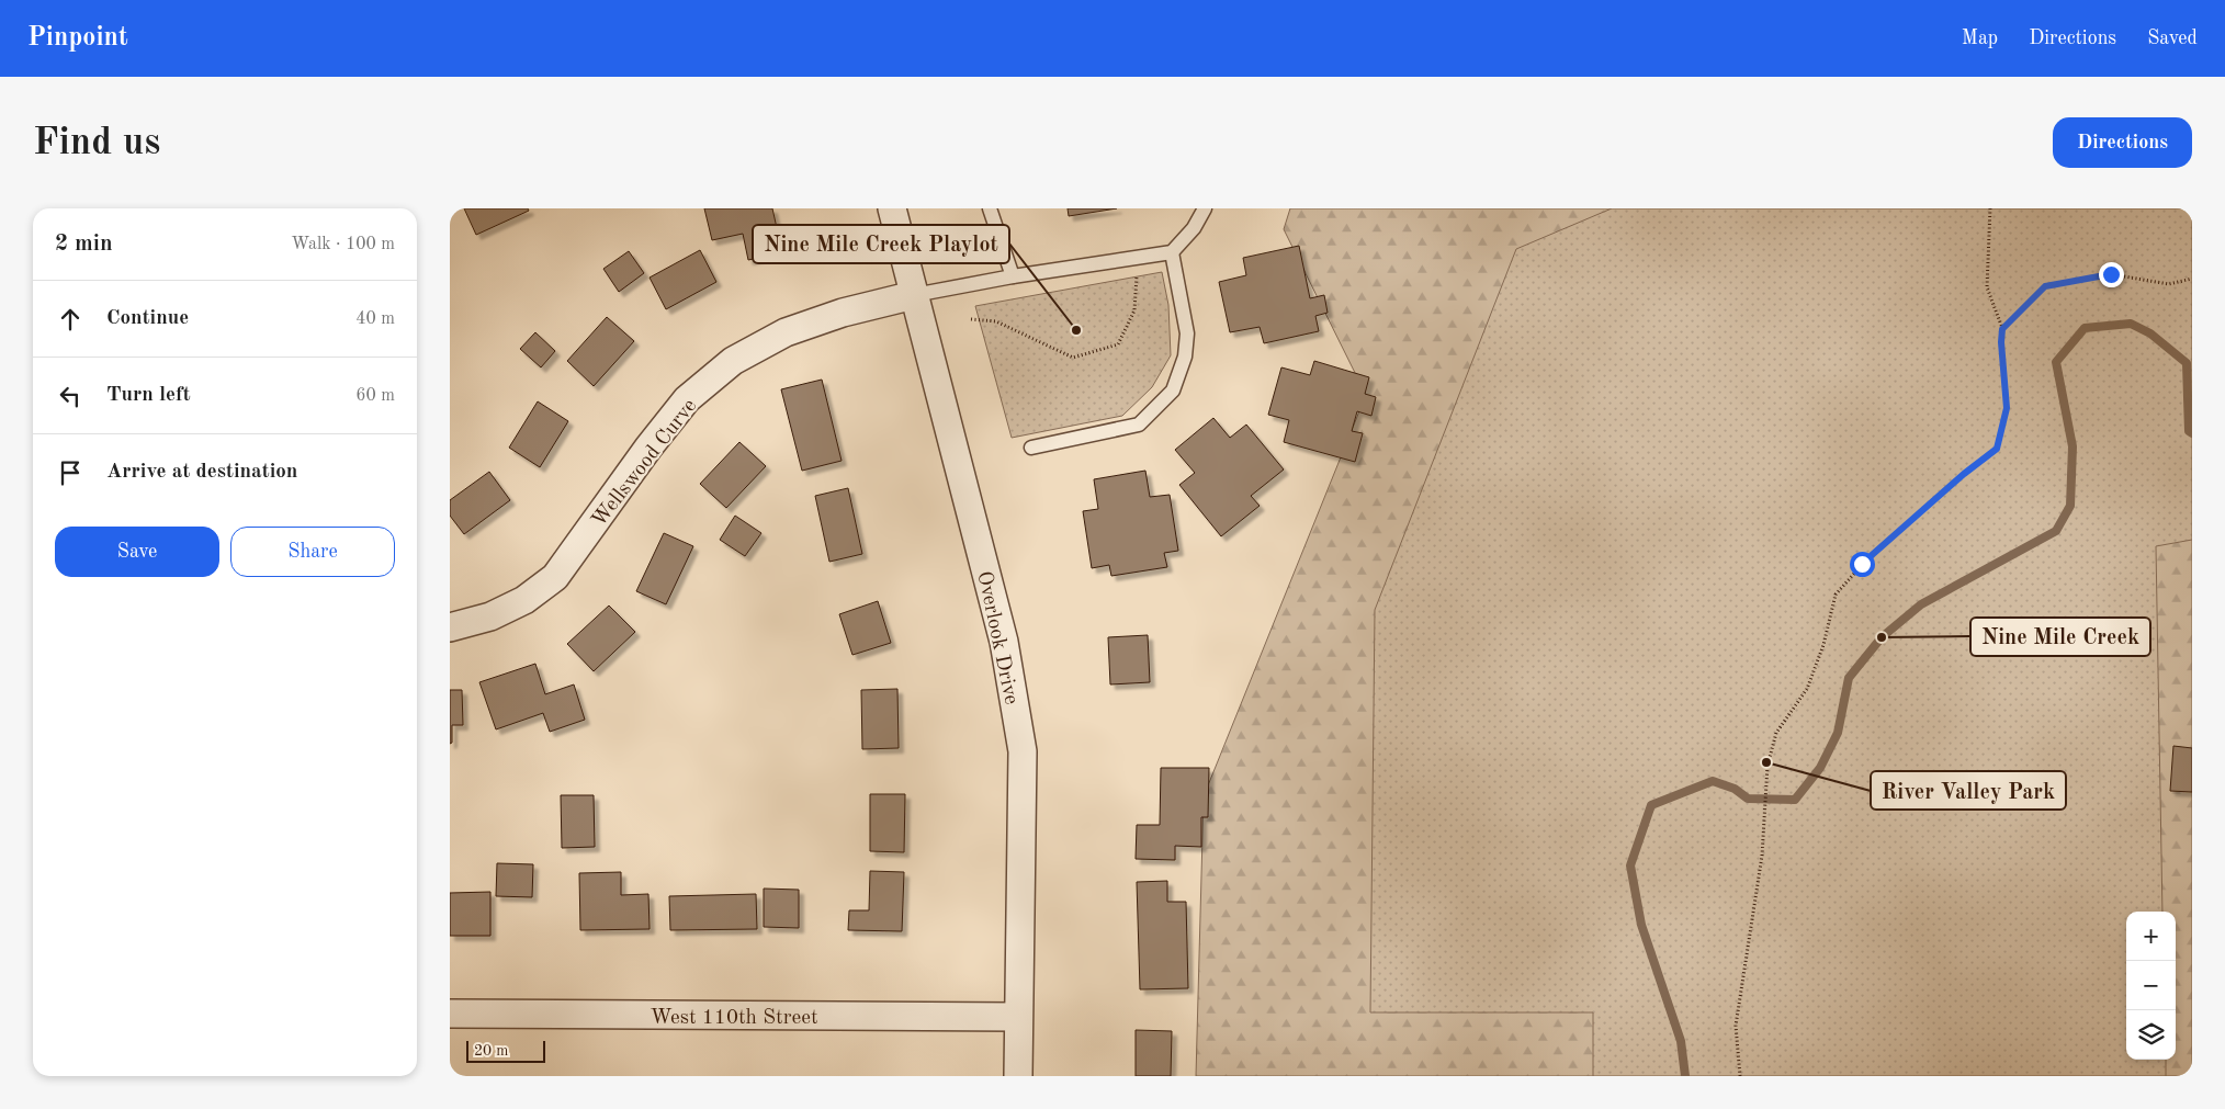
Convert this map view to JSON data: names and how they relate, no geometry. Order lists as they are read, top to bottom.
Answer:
{
  "streets": {
    "street": ["Wellswood Curve", "Overlook Drive", "West 110th Street"]
  },
  "crossings": [
    ["Wellswood Curve", "Overlook Drive"],
    ["Overlook Drive", "West 110th Street"]
  ],
  "places": ["Nine Mile Creek Playlot", "Nine Mile Creek", "River Valley Park"],
  "scale_bar": "20 m",
  "page": {
    "header": "Pinpoint",
    "nav": ["Map", "Directions", "Saved"],
    "buttons": [
      "Directions",
      ["Save", "Share"]
    ],
    "title": "Find us",
    "heading": ["2 min", "Walk · 100 m"],
    "list": [
      ["Continue", "40 m"],
      ["Turn left", "60 m"],
      "Arrive at destination"
    ],
    "map_buttons": ["+", "−"],
    "scale": "20 m"
  }
}
